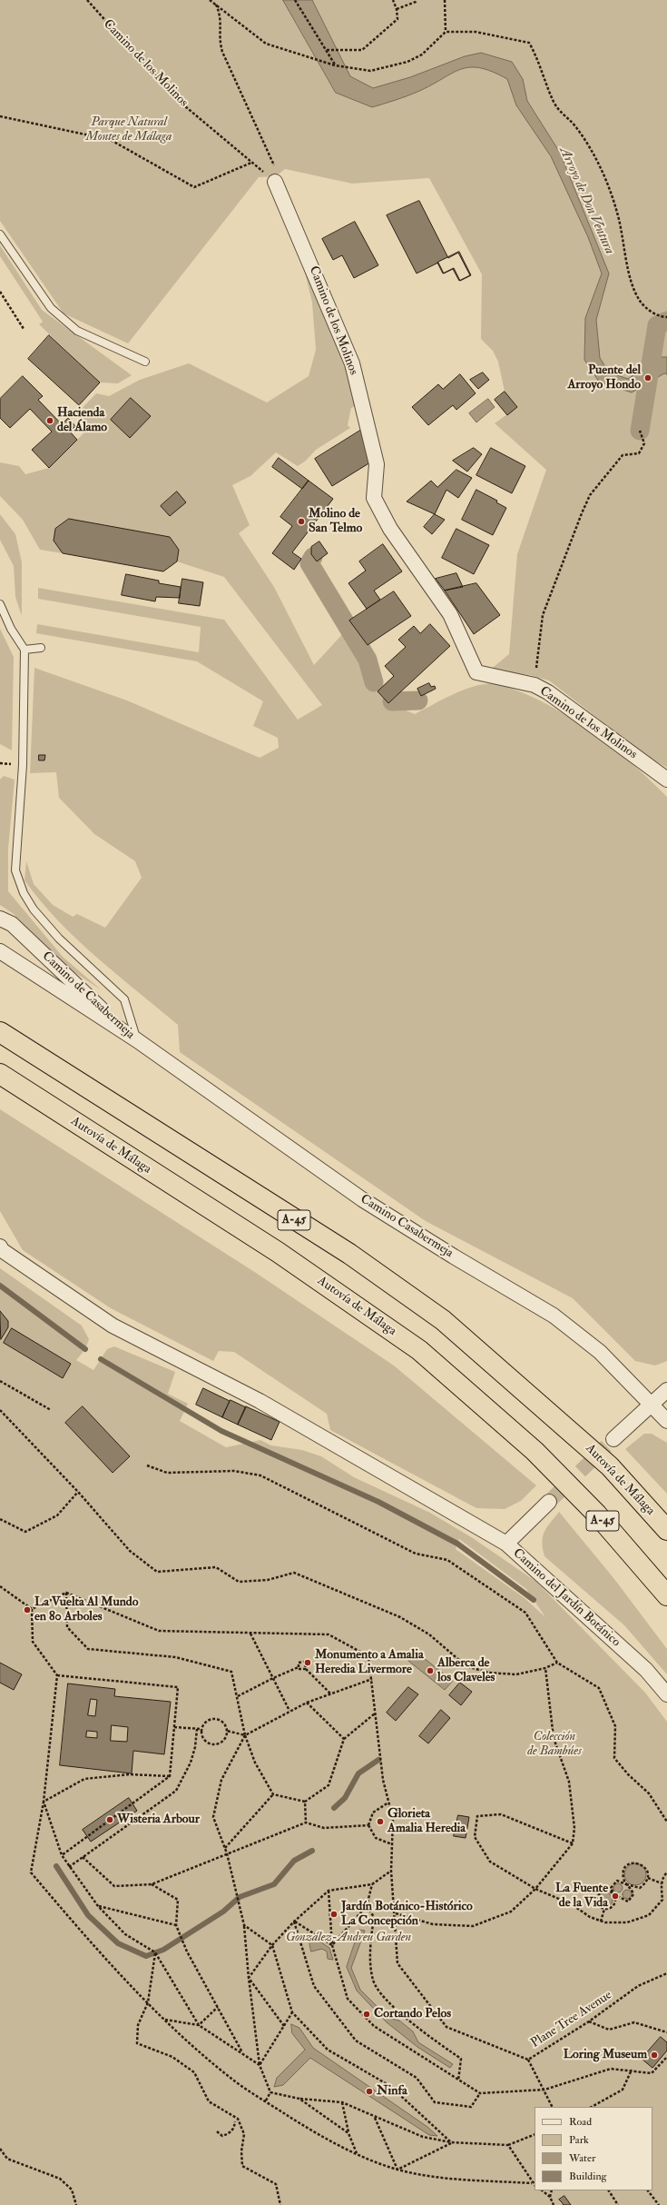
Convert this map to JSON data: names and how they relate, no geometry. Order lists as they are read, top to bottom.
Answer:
{
  "streets": {
    "highway": ["Autovía de Málaga", "A-45"],
    "street": [
      "Camino de los Molinos",
      "Camino de Casabermeja",
      "Camino Casabermeja",
      "Camino del Jardín Botánico"
    ],
    "path": ["Plane Tree Avenue"]
  },
  "crossings": [
    ["Camino de Casabermeja", "Camino Casabermeja"]
  ],
  "water": ["Arroyo de Don Ventura"],
  "parks": ["Parque Natural Montes de Málaga", "Colección de Bambúes", "González-Andreu Garden"],
  "places": [
    "Puente del Arroyo Hondo",
    "Hacienda del Álamo",
    "Molino de San Telmo",
    "La Vuelta Al Mundo en 80 Arboles",
    "Monumento a Amalia Heredia Livermore",
    "Alberca de los Claveles",
    "Wisteria Arbour",
    "Glorieta Amalia Heredia",
    "La Fuente de la Vida",
    "Jardín Botánico-Histórico La Concepción",
    "Cortando Pelos",
    "Loring Museum",
    "Ninfa"
  ],
  "legend": [
    "Road",
    "Park",
    "Water",
    "Building"
  ]
}
